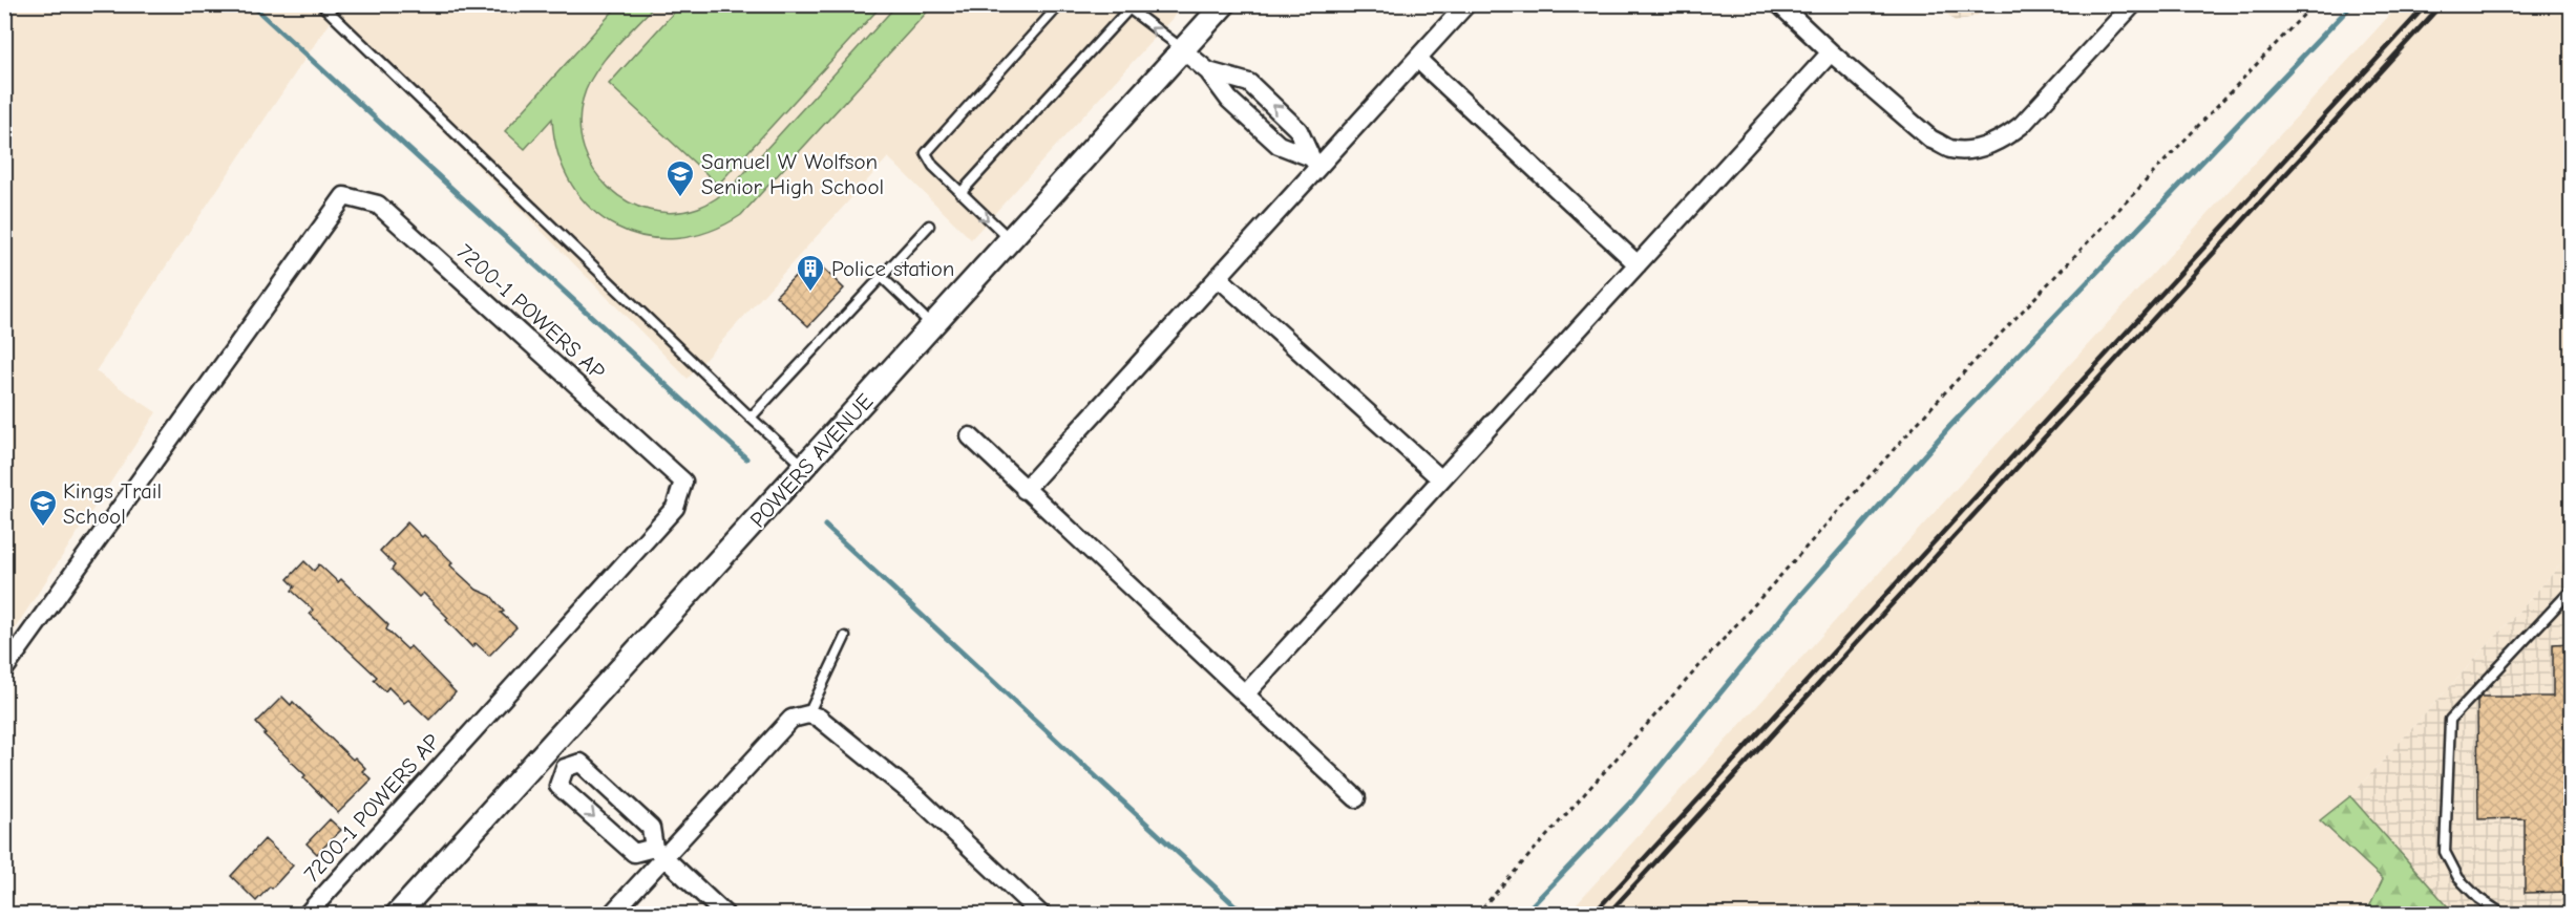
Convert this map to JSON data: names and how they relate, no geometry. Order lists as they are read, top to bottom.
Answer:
{
  "streets": {
    "street": ["7200-1 POWERS AP", "POWERS AVENUE"]
  },
  "places": {
    "school or university": ["Samuel W Wolfson Senior High School", "Kings Trail School"],
    "building": ["Police station"]
  }
}
